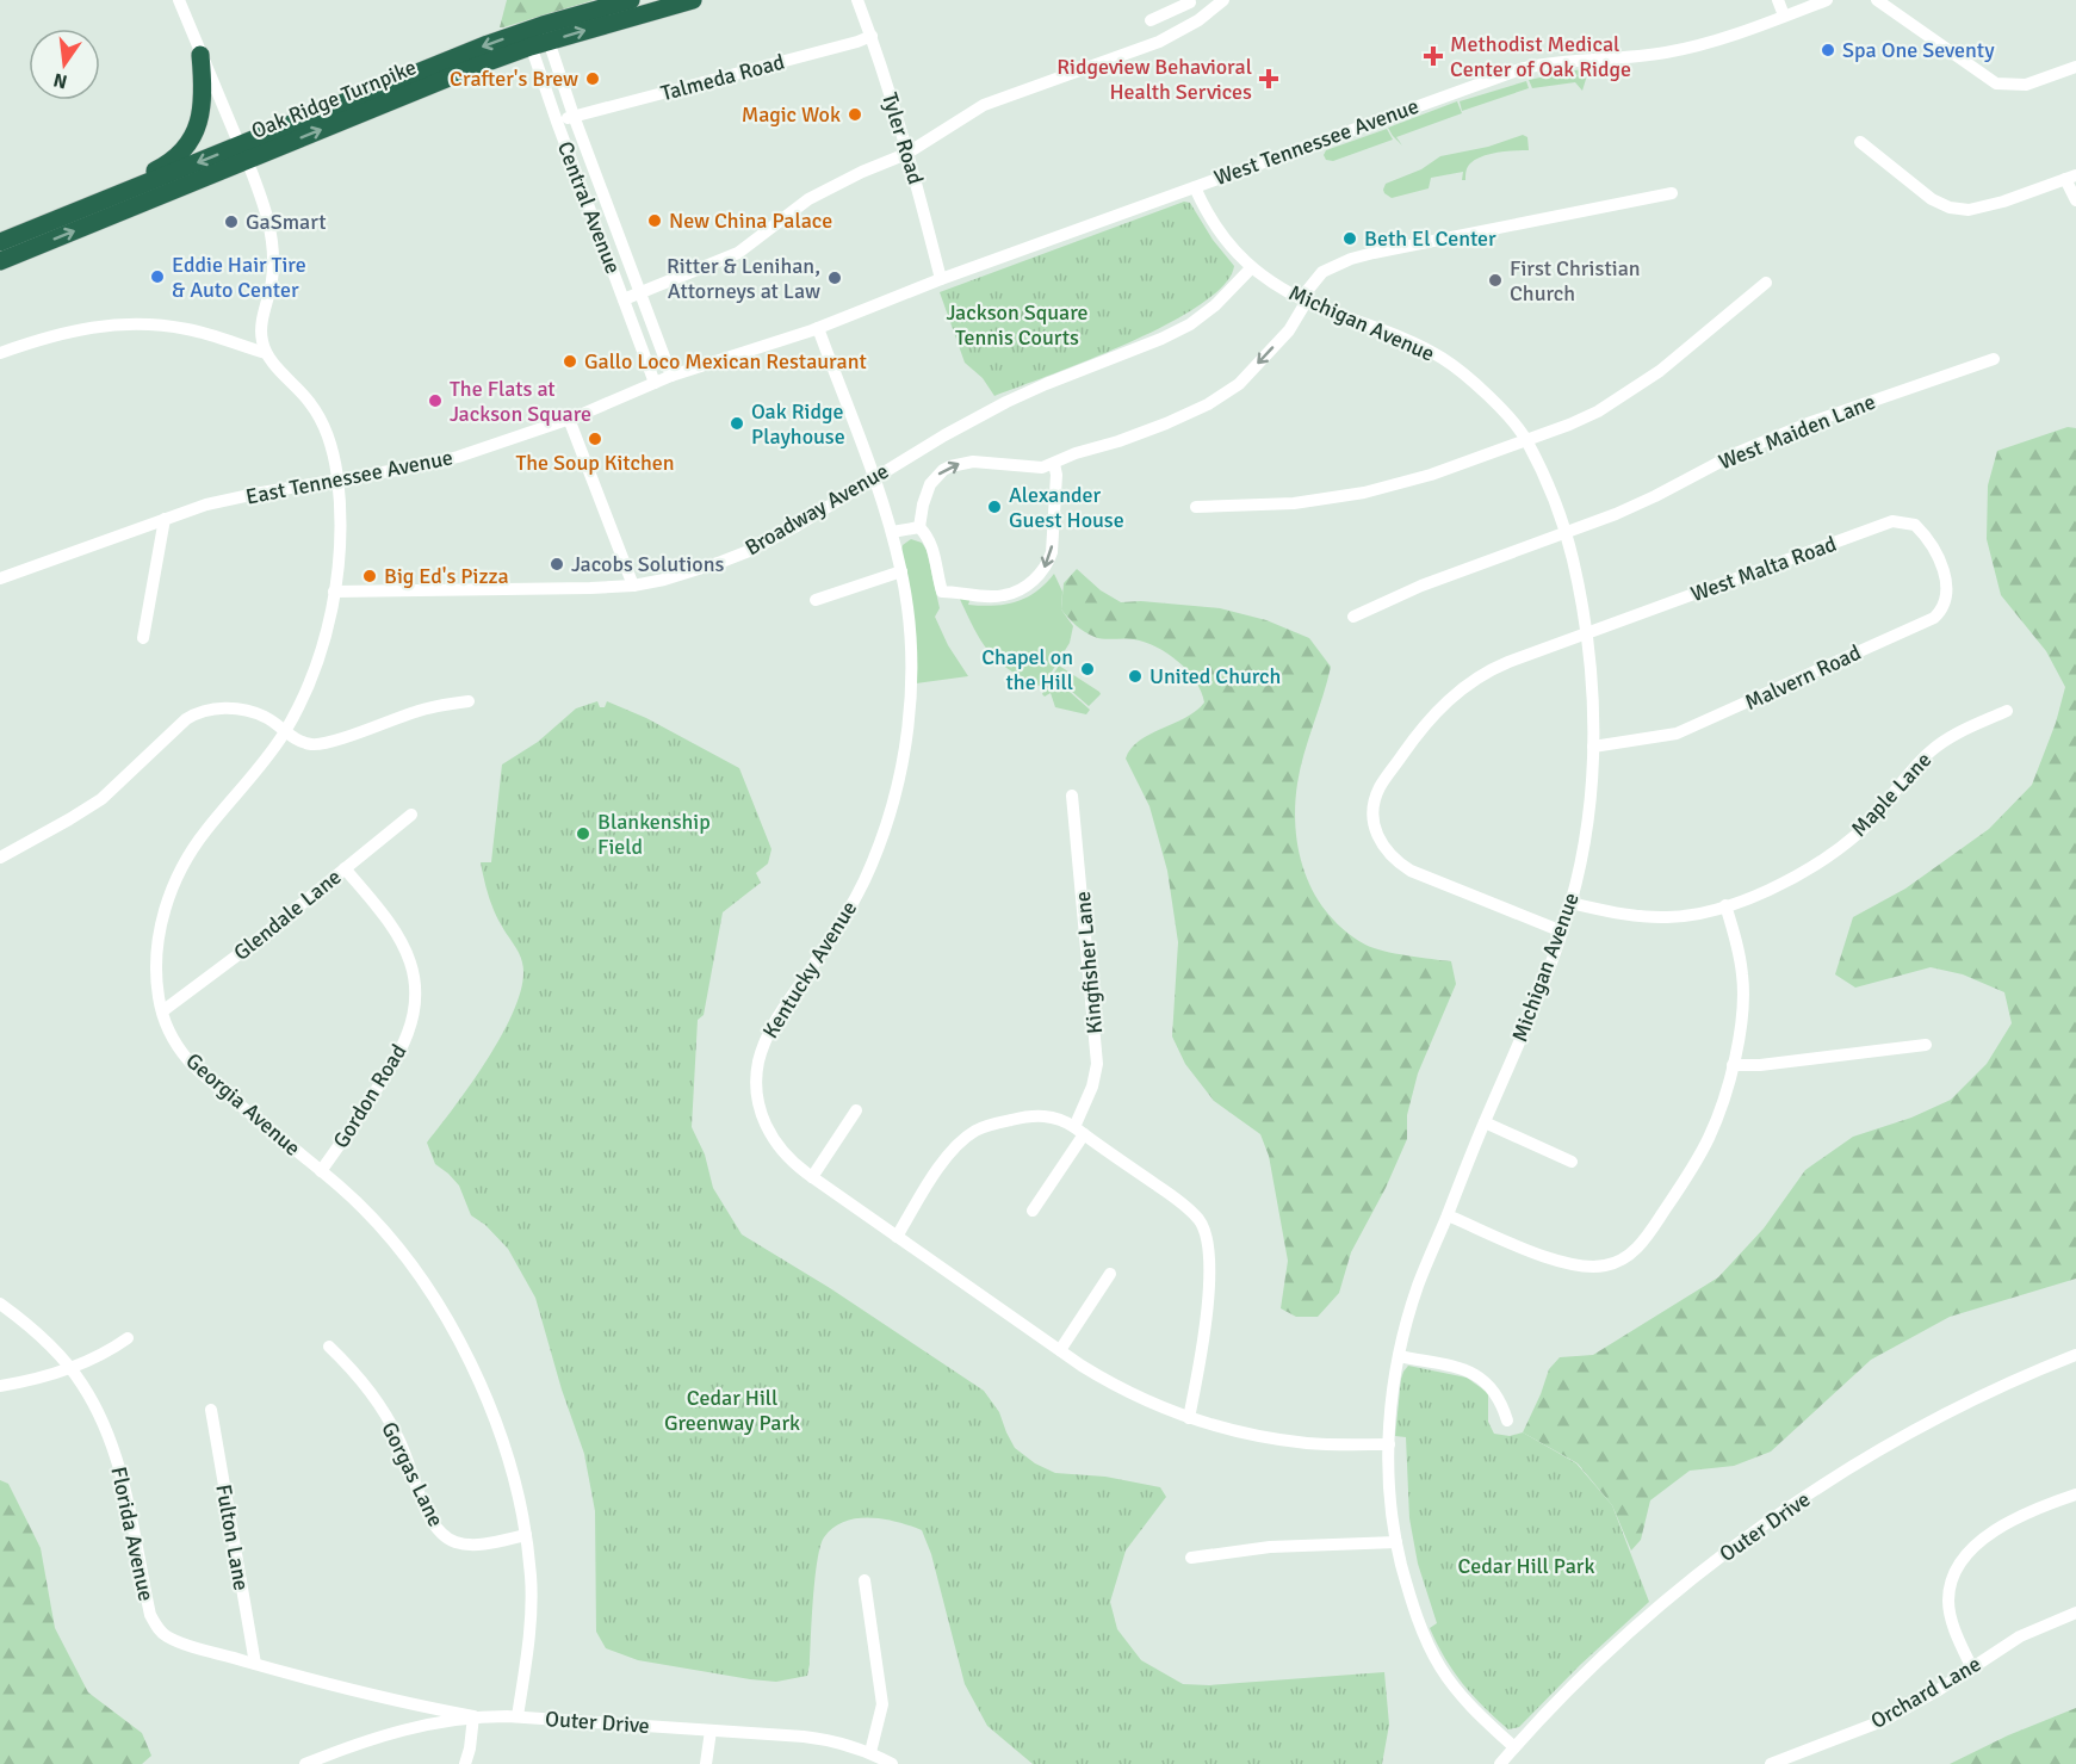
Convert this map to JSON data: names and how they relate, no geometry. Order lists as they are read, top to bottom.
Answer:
{
  "streets": {
    "highway": ["Oak Ridge Turnpike"],
    "street": [
      "Talmeda Road",
      "Tyler Road",
      "West Tennessee Avenue",
      "Central Avenue",
      "Michigan Avenue",
      "West Maiden Lane",
      "East Tennessee Avenue",
      "Broadway Avenue",
      "West Malta Road",
      "Malvern Road",
      "Maple Lane",
      "Glendale Lane",
      "Kingfisher Lane",
      "Kentucky Avenue",
      "Gordon Road",
      "Georgia Avenue",
      "Gorgas Lane",
      "Outer Drive",
      "Florida Avenue",
      "Fulton Lane",
      "Orchard Lane"
    ]
  },
  "crossings": [
    ["Talmeda Road", "Tyler Road"],
    ["Talmeda Road", "Central Avenue"],
    ["Oak Ridge Turnpike", "Central Avenue"],
    ["Tyler Road", "West Tennessee Avenue"],
    ["West Tennessee Avenue", "Michigan Avenue"],
    ["West Tennessee Avenue", "East Tennessee Avenue"],
    ["West Tennessee Avenue", "Kentucky Avenue"],
    ["Central Avenue", "East Tennessee Avenue"],
    ["Michigan Avenue", "West Maiden Lane"],
    ["Michigan Avenue", "Broadway Avenue"],
    ["Michigan Avenue", "West Malta Road"],
    ["Michigan Avenue", "Malvern Road"],
    ["Michigan Avenue", "Maple Lane"],
    ["Michigan Avenue", "Kentucky Avenue"],
    ["Michigan Avenue", "Outer Drive"],
    ["East Tennessee Avenue", "Kentucky Avenue"],
    ["East Tennessee Avenue", "Georgia Avenue"],
    ["Broadway Avenue", "Kentucky Avenue"],
    ["Broadway Avenue", "Georgia Avenue"],
    ["West Malta Road", "Malvern Road"],
    ["Glendale Lane", "Gordon Road"],
    ["Glendale Lane", "Georgia Avenue"],
    ["Gordon Road", "Georgia Avenue"],
    ["Georgia Avenue", "Gorgas Lane"],
    ["Georgia Avenue", "Outer Drive"],
    ["Outer Drive", "Florida Avenue"],
    ["Florida Avenue", "Fulton Lane"]
  ],
  "parks": ["Jackson Square Tennis Courts", "Cedar Hill Greenway Park", "Cedar Hill Park"],
  "places": {
    "other": [
      "Spa One Seventy",
      "Crafter's Brew",
      "Magic Wok",
      "New China Palace",
      "GaSmart",
      "Beth El Center",
      "Eddie Hair Tire & Auto Center",
      "Ritter & Lenihan, Attorneys at Law",
      "First Christian Church",
      "Gallo Loco Mexican Restaurant",
      "The Flats at Jackson Square",
      "Oak Ridge Playhouse",
      "The Soup Kitchen",
      "Alexander Guest House",
      "Jacobs Solutions",
      "Big Ed's Pizza",
      "Chapel on the Hill",
      "United Church",
      "Blankenship Field"
    ],
    "health": ["Methodist Medical Center of Oak Ridge", "Ridgeview Behavioral Health Services"]
  },
  "north": "bottom"
}
